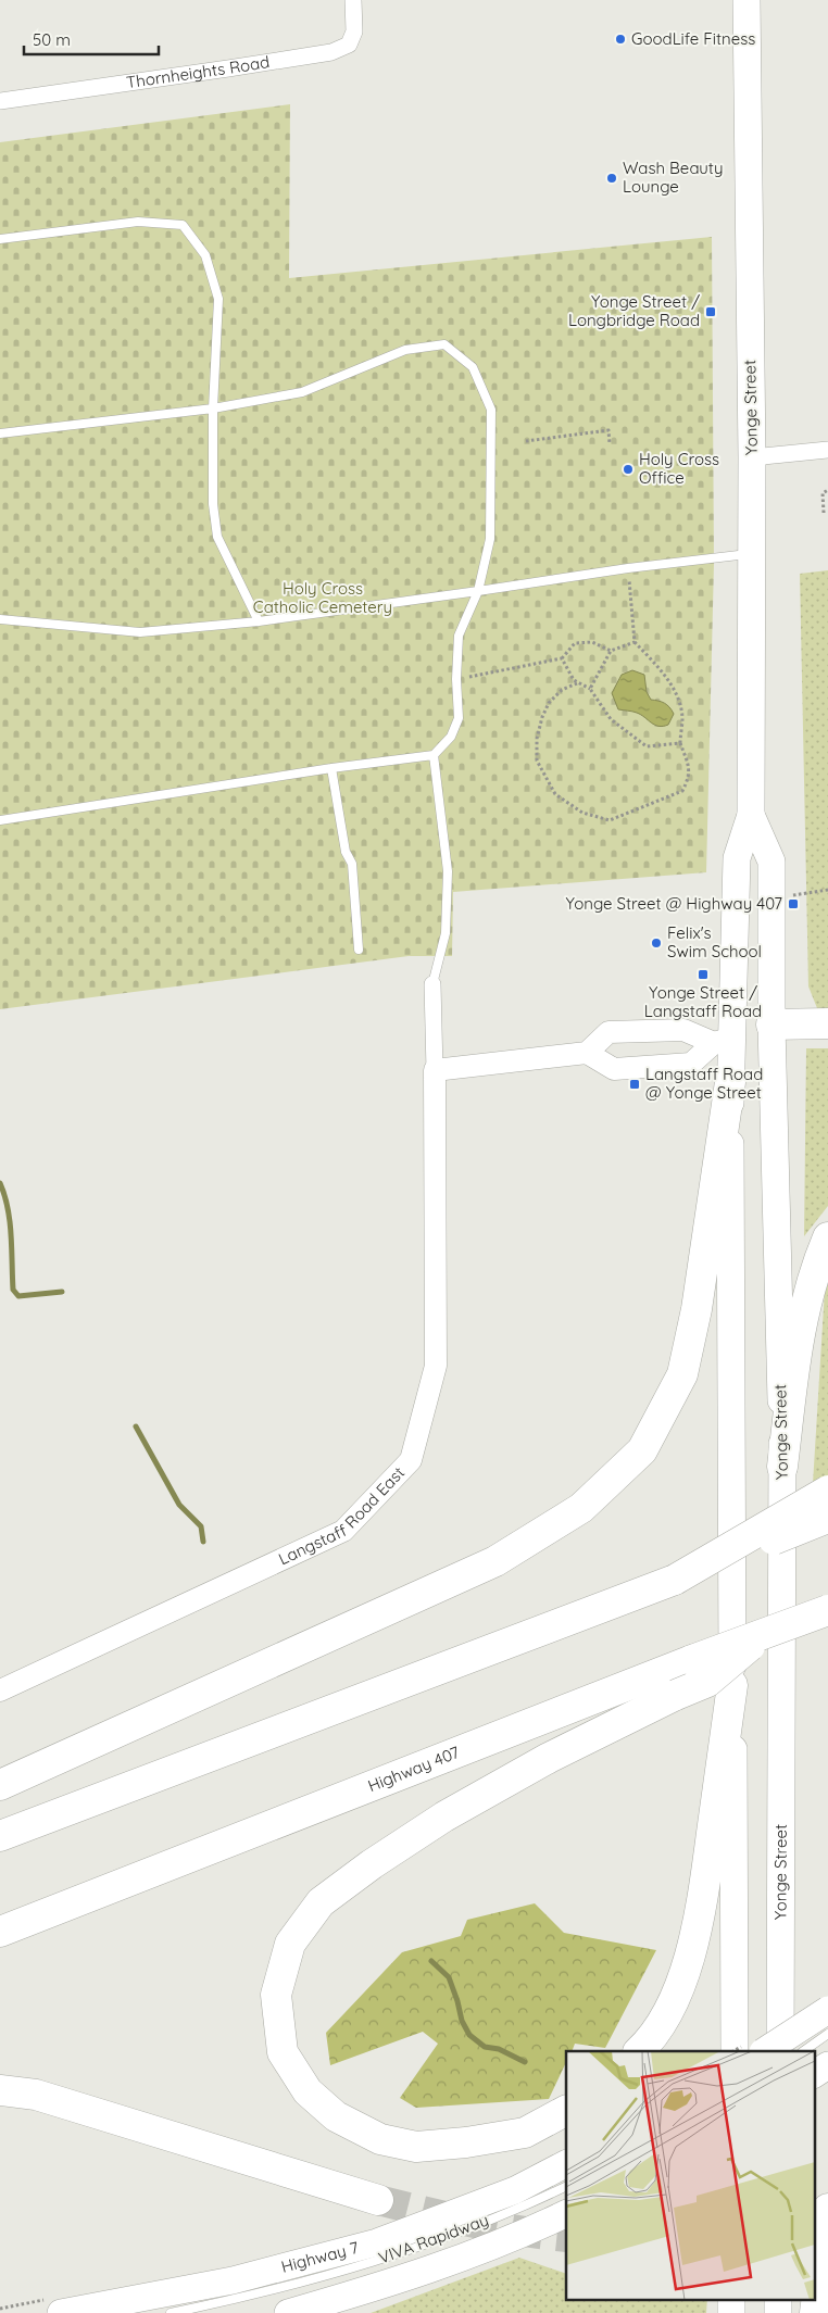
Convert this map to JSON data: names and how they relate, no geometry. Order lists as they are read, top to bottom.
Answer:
{
  "streets": {
    "highway": ["Highway 407"],
    "main road": ["Yonge Street", "Highway 7"],
    "street": ["Thornheights Road", "Langstaff Road East"],
    "lane": ["VIVA Rapidway"]
  },
  "parks": ["Holy Cross Catholic Cemetery"],
  "places": {
    "other": [
      "GoodLife Fitness",
      "Wash Beauty Lounge",
      "Holy Cross Office",
      "Felix's Swim School"
    ],
    "transit": [
      "Yonge Street / Longbridge Road",
      "Yonge Street @ Highway 407",
      "Yonge Street / Langstaff Road",
      "Langstaff Road @ Yonge Street"
    ]
  },
  "scale_bar": "50 m"
}
